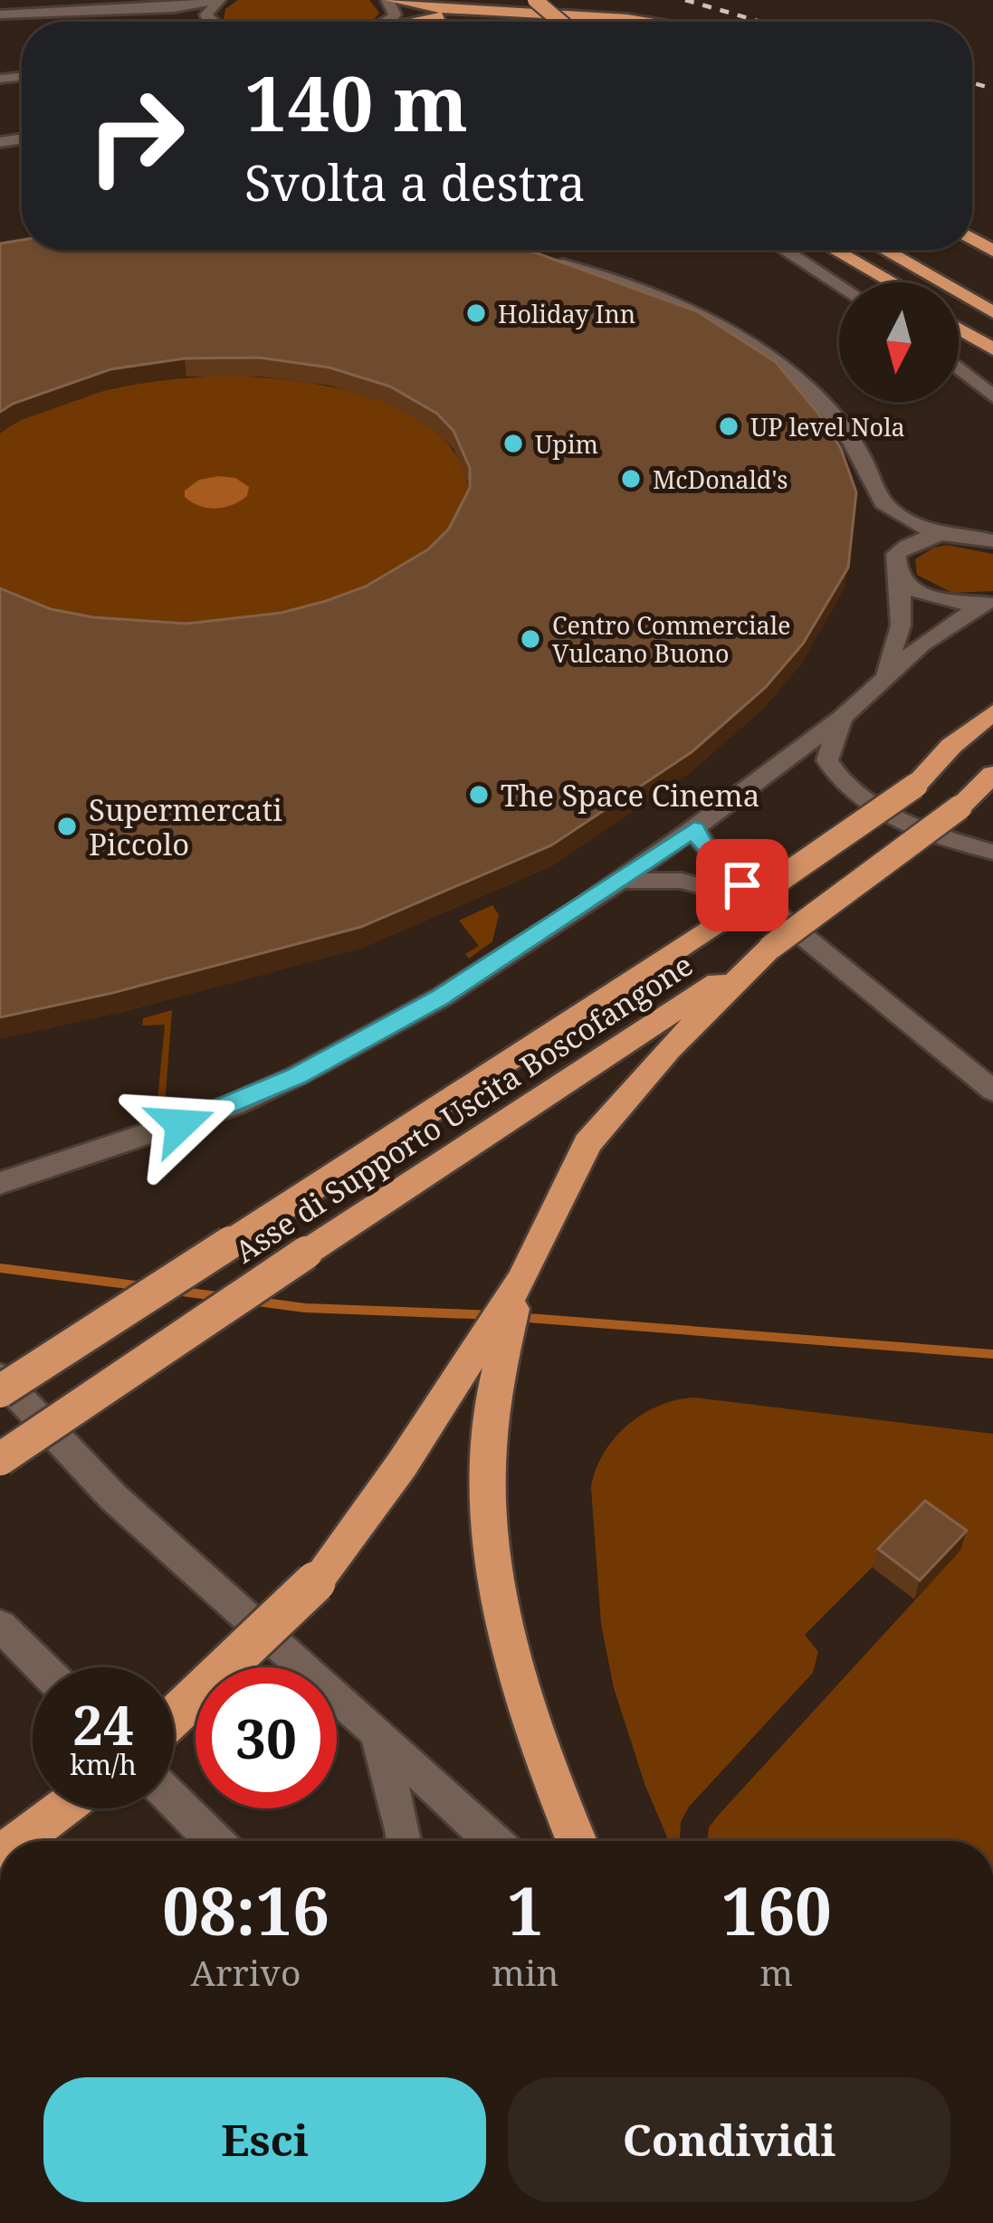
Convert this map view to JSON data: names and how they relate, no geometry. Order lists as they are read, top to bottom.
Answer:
{
  "streets": {
    "highway": ["Asse di Supporto Uscita Boscofangone"]
  },
  "places": [
    "Holiday Inn",
    "UP level Nola",
    "Upim",
    "McDonald's",
    "Centro Commerciale Vulcano Buono",
    "The Space Cinema",
    "Supermercati Piccolo"
  ],
  "north": "bottom",
  "page": {
    "turn": ["140 m", "Svolta a destra"],
    "speed": "24 km/h",
    "limit": "30",
    "eta": [
      "08:16",
      "Arrivo",
      "1",
      "min",
      "160",
      "m"
    ],
    "buttons": ["Esci", "Condividi"]
  }
}
